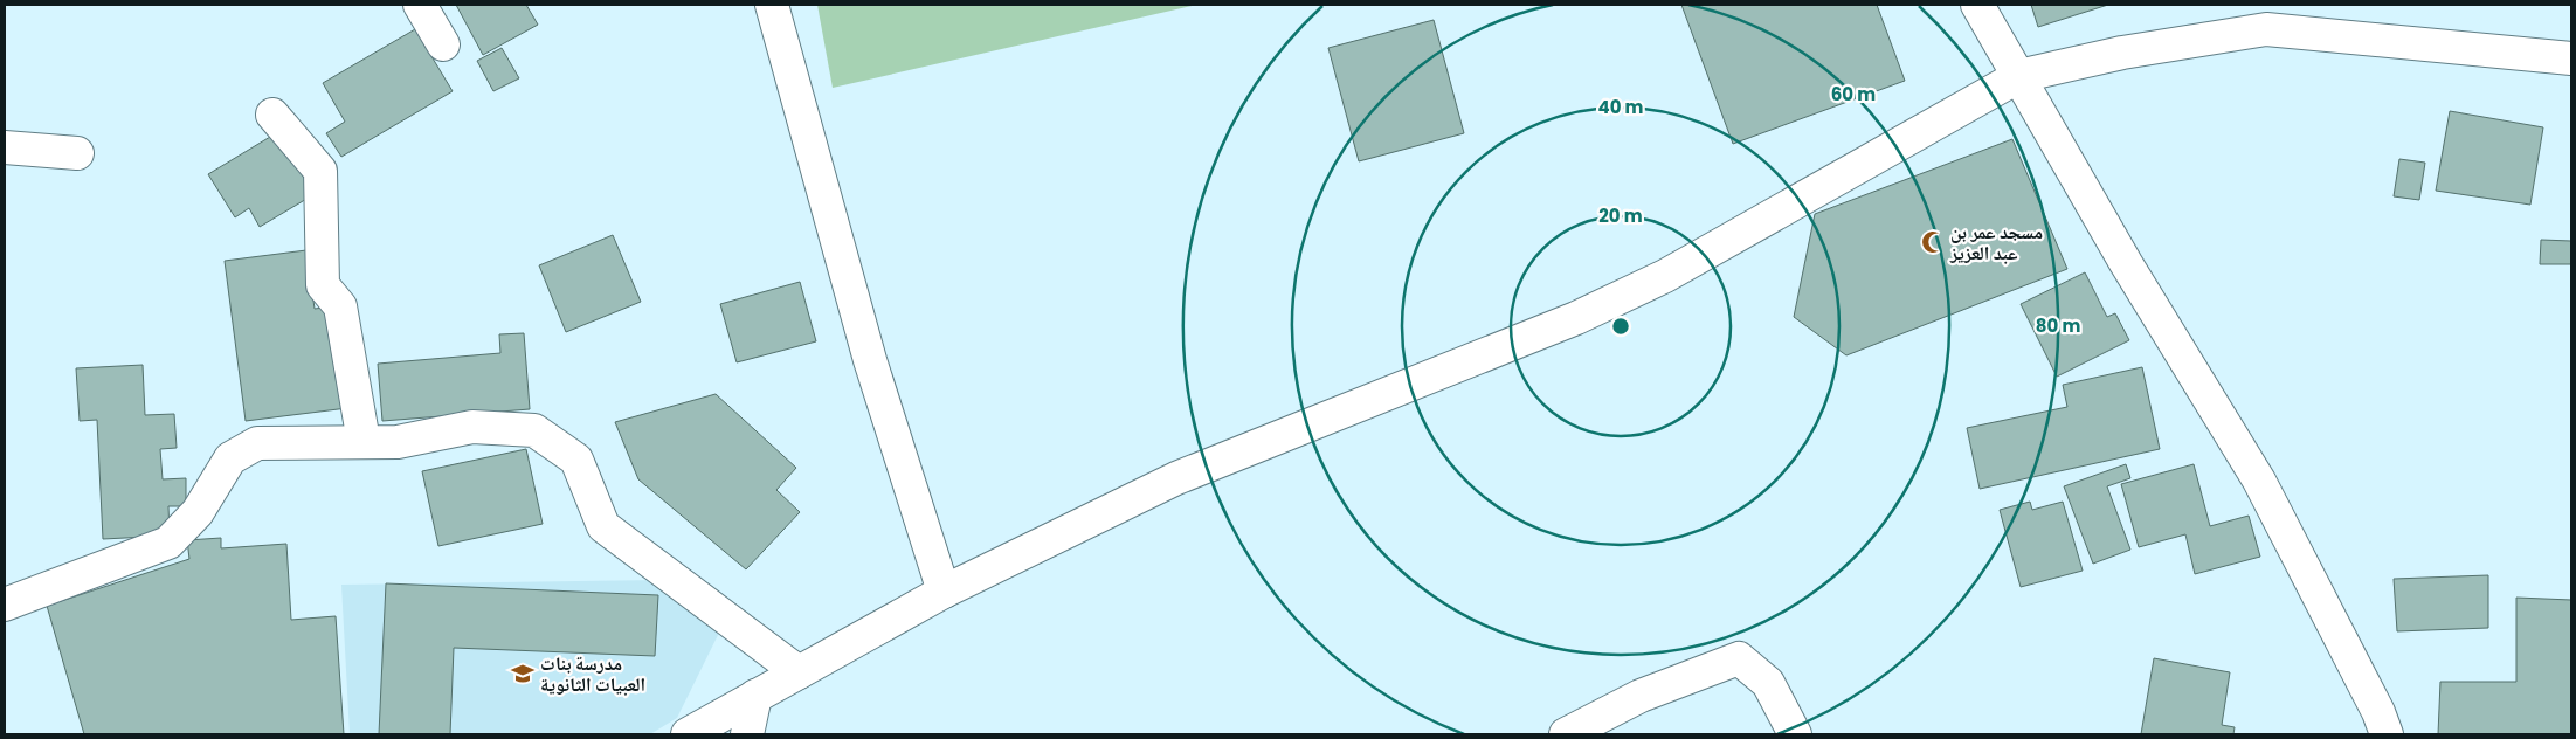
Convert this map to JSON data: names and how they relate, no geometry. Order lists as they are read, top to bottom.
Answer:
{
  "places": {
    "mosque": ["مسجد عمر بن عبد العزيز"],
    "school or university": ["مدرسة بنات العبيات الثانوية"]
  },
  "rings": [
    "60 m",
    "40 m",
    "20 m",
    "80 m"
  ]
}
